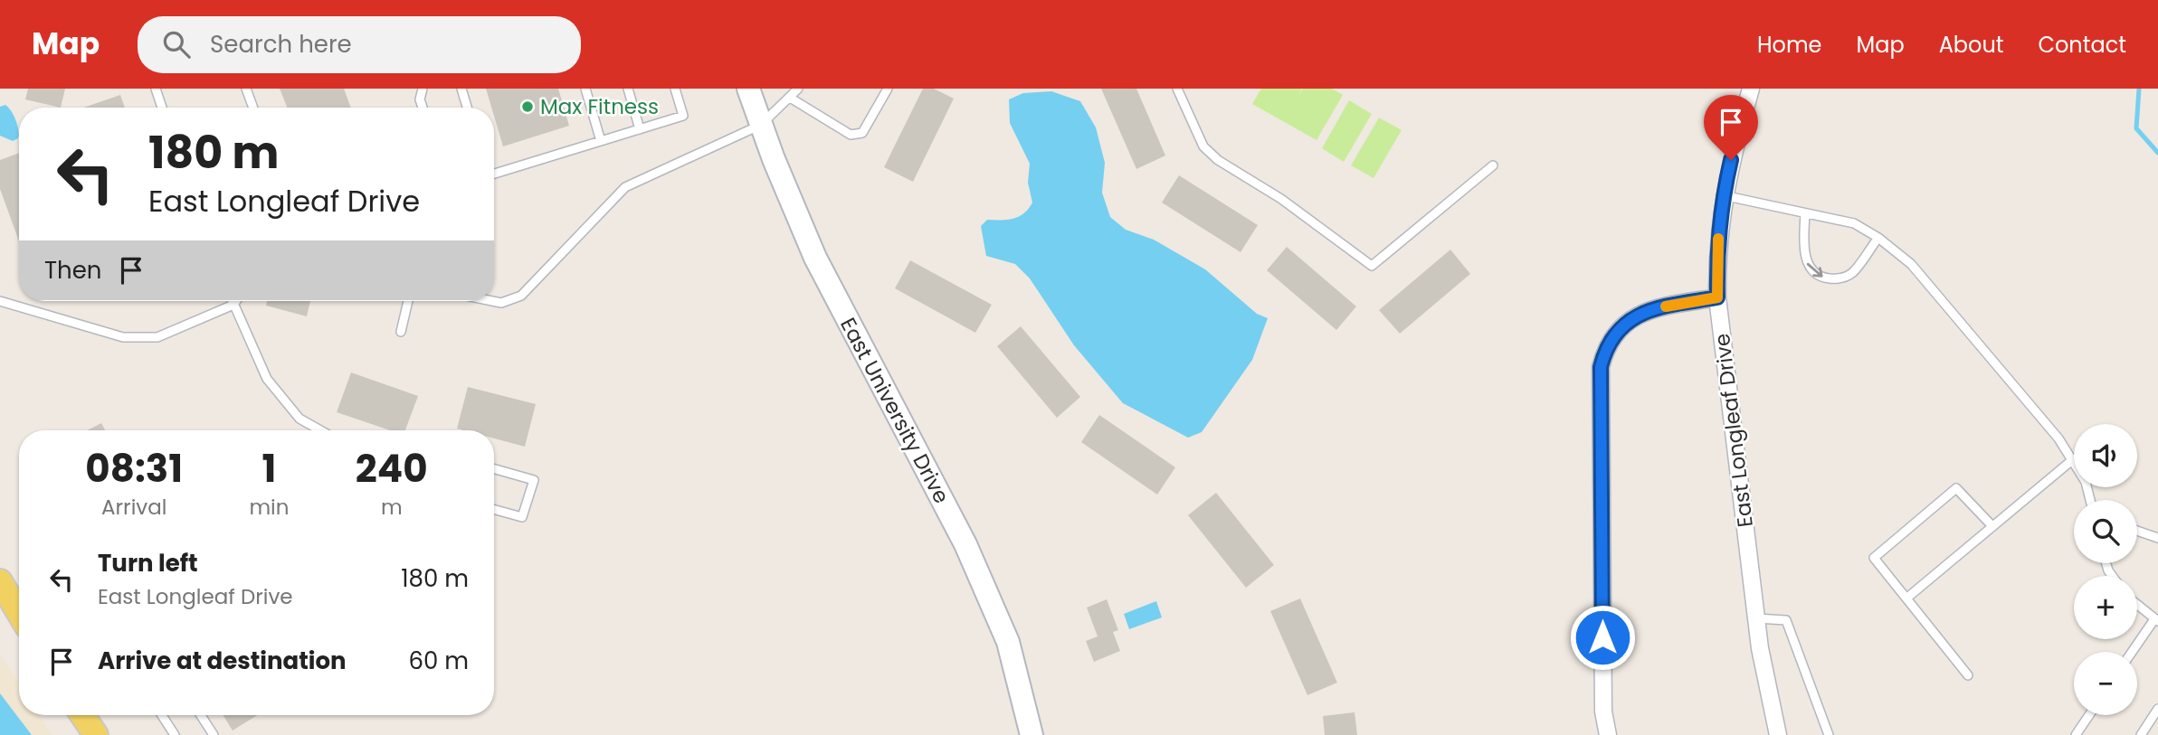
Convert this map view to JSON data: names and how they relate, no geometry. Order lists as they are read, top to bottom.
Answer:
{
  "streets": {
    "main road": ["East University Drive"],
    "street": ["East Longleaf Drive"]
  },
  "places": ["Max Fitness"],
  "page": {
    "header": "Map",
    "search": "Search here",
    "nav": [
      "Home",
      "Map",
      "About",
      "Contact"
    ],
    "turn": ["180 m", "East Longleaf Drive"],
    "then": "Then",
    "map_buttons": ["+", "−"],
    "eta": [
      "08:31",
      "Arrival",
      "1",
      "min",
      "240",
      "m"
    ],
    "list": [
      {
        "name": "Turn left",
        "note": "East Longleaf Drive",
        "value": "180 m"
      },
      {
        "name": "Arrive at destination",
        "value": "60 m"
      }
    ]
  }
}
